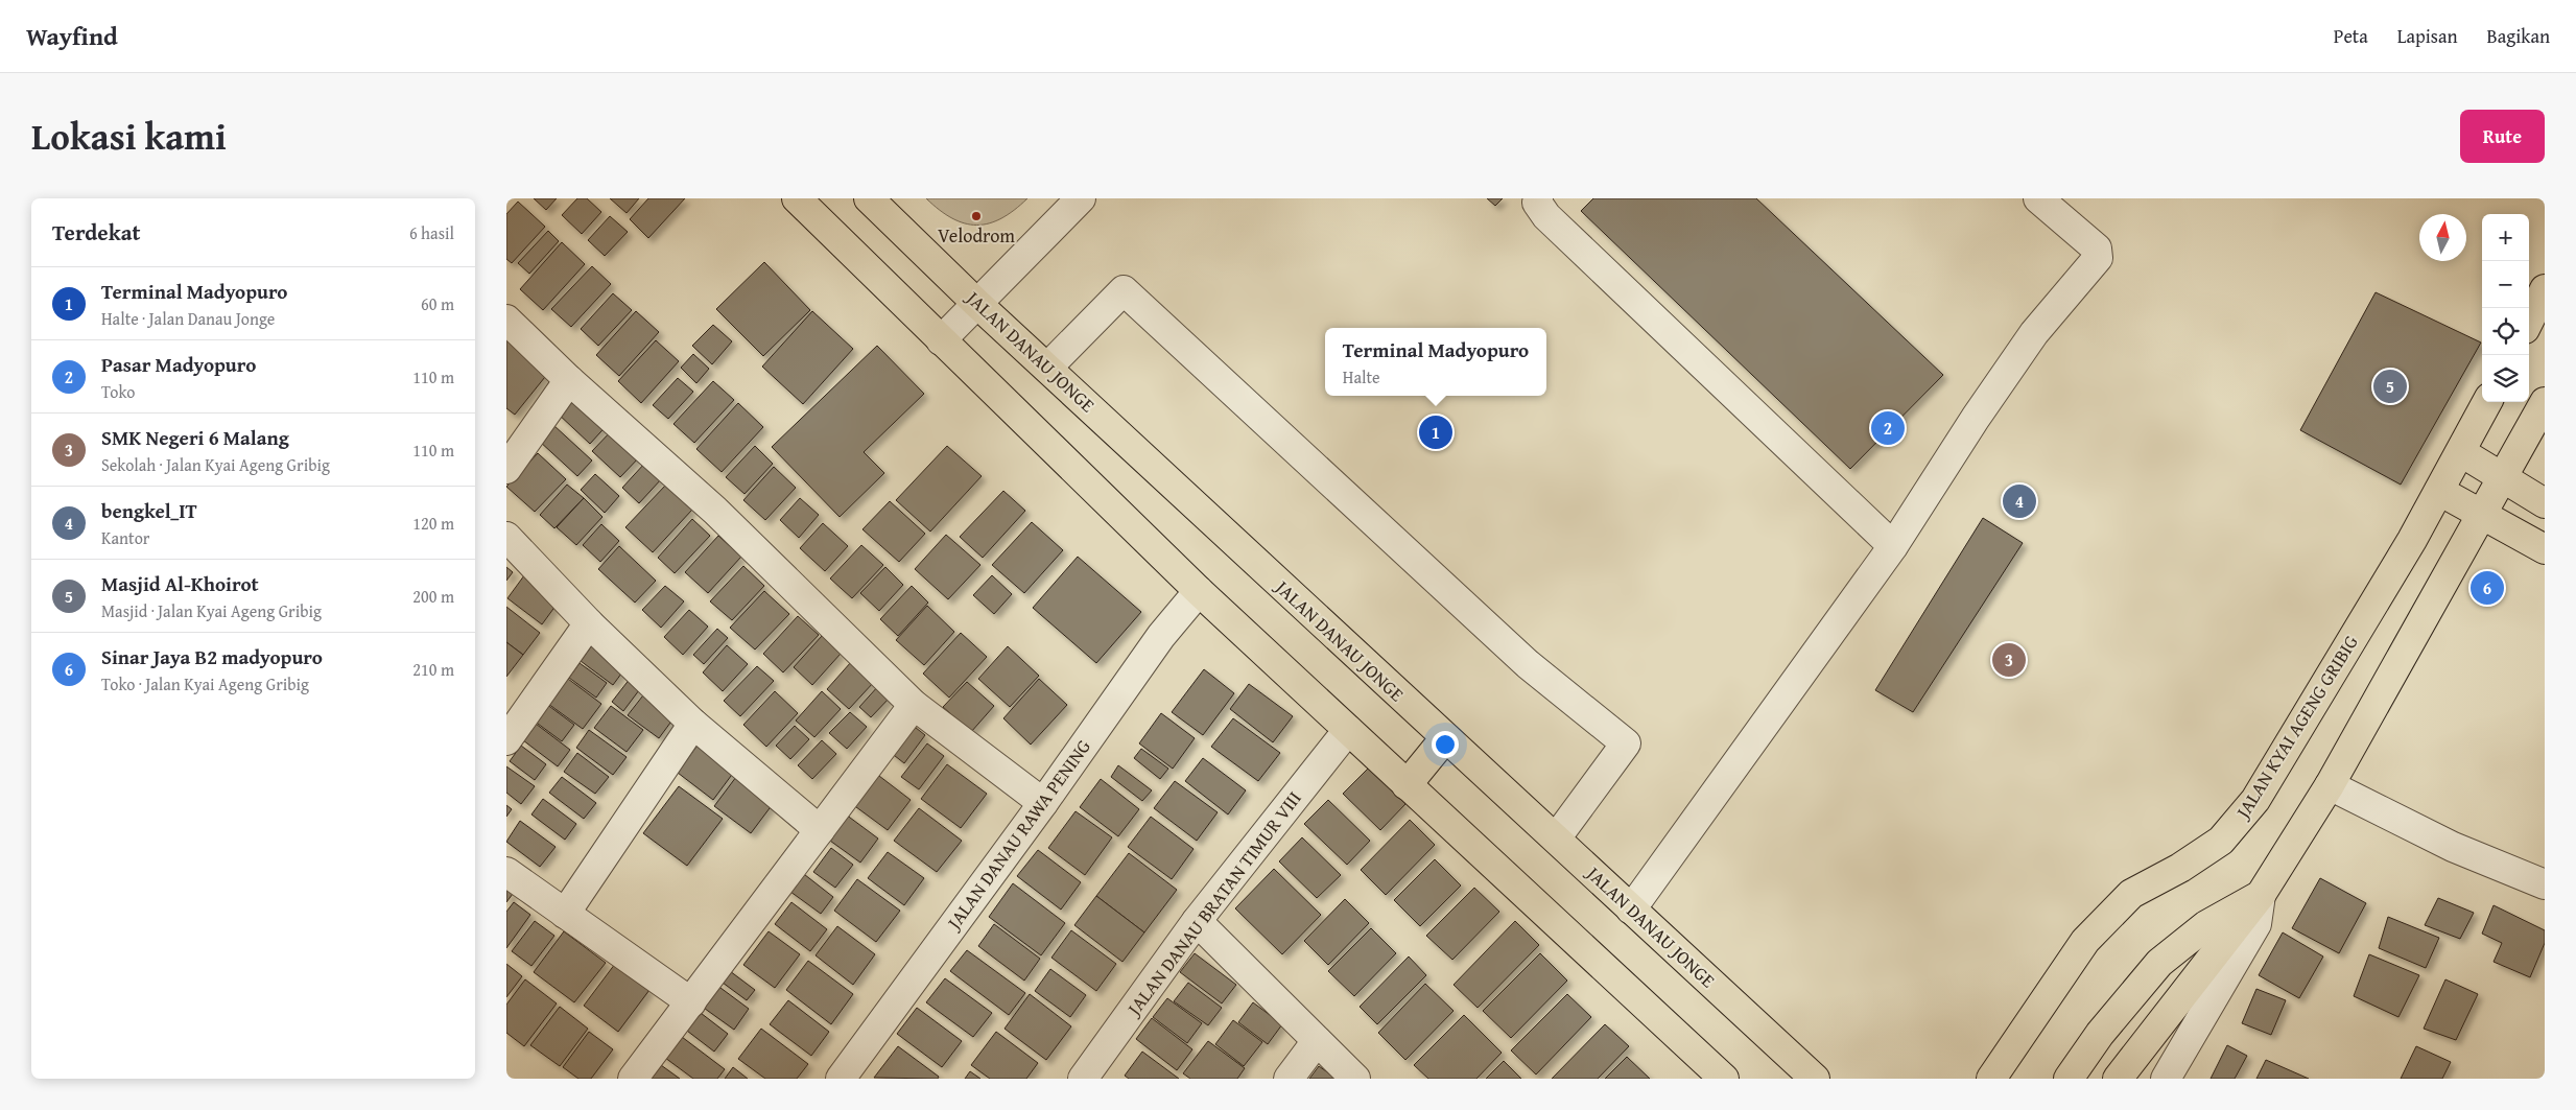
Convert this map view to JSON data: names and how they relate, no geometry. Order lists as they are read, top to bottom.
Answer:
{
  "streets": {
    "main road": ["JALAN DANAU JONGE", "JALAN KYAI AGENG GRIBIG"],
    "street": ["JALAN DANAU RAWA PENING", "JALAN DANAU BRATAN TIMUR VIII"]
  },
  "places": ["Velodrom"],
  "north": "top",
  "page": {
    "header": "Wayfind",
    "nav": ["Peta", "Lapisan", "Bagikan"],
    "title": "Lokasi kami",
    "buttons": "Rute",
    "heading": ["Terdekat", "6 hasil"],
    "map_buttons": ["+", "−"],
    "list": [
      {
        "mark": "1",
        "name": "Terminal Madyopuro",
        "note": "Halte · Jalan Danau Jonge",
        "value": "60 m"
      },
      {
        "mark": "2",
        "name": "Pasar Madyopuro",
        "note": "Toko",
        "value": "110 m"
      },
      {
        "mark": "3",
        "name": "SMK Negeri 6 Malang",
        "note": "Sekolah · Jalan Kyai Ageng Gribig",
        "value": "110 m"
      },
      {
        "mark": "4",
        "name": "bengkel_IT",
        "note": "Kantor",
        "value": "120 m"
      },
      {
        "mark": "5",
        "name": "Masjid Al-Khoirot",
        "note": "Masjid · Jalan Kyai Ageng Gribig",
        "value": "200 m"
      },
      {
        "mark": "6",
        "name": "Sinar Jaya B2 madyopuro",
        "note": "Toko · Jalan Kyai Ageng Gribig",
        "value": "210 m"
      }
    ],
    "popup": ["Terminal Madyopuro", "Halte"],
    "pins": [
      "5",
      "2",
      "1",
      "4",
      "6",
      "3"
    ]
  }
}
